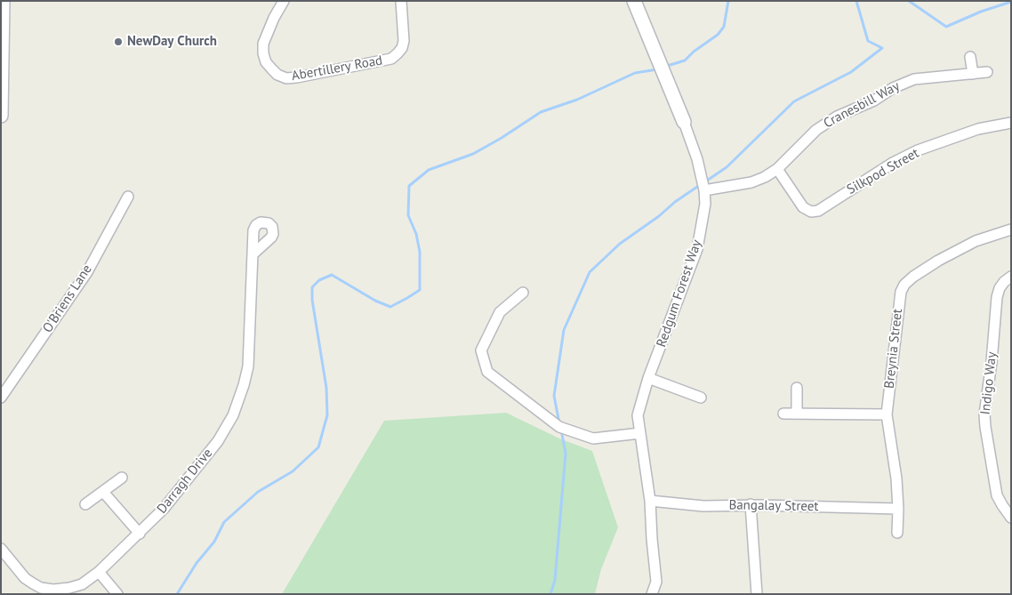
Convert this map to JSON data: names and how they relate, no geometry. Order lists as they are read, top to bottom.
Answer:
{
  "streets": {
    "street": [
      "Abertillery Road",
      "Cranesbill Way",
      "Silkpod Street",
      "Redgum Forest Way",
      "O'Briens Lane",
      "Breynia Street",
      "Indigo Way",
      "Darragh Drive",
      "Bangalay Street"
    ]
  },
  "crossings": [
    ["Cranesbill Way", "Silkpod Street"],
    ["Cranesbill Way", "Redgum Forest Way"],
    ["Redgum Forest Way", "Bangalay Street"],
    ["Breynia Street", "Bangalay Street"]
  ],
  "places": ["NewDay Church"]
}
